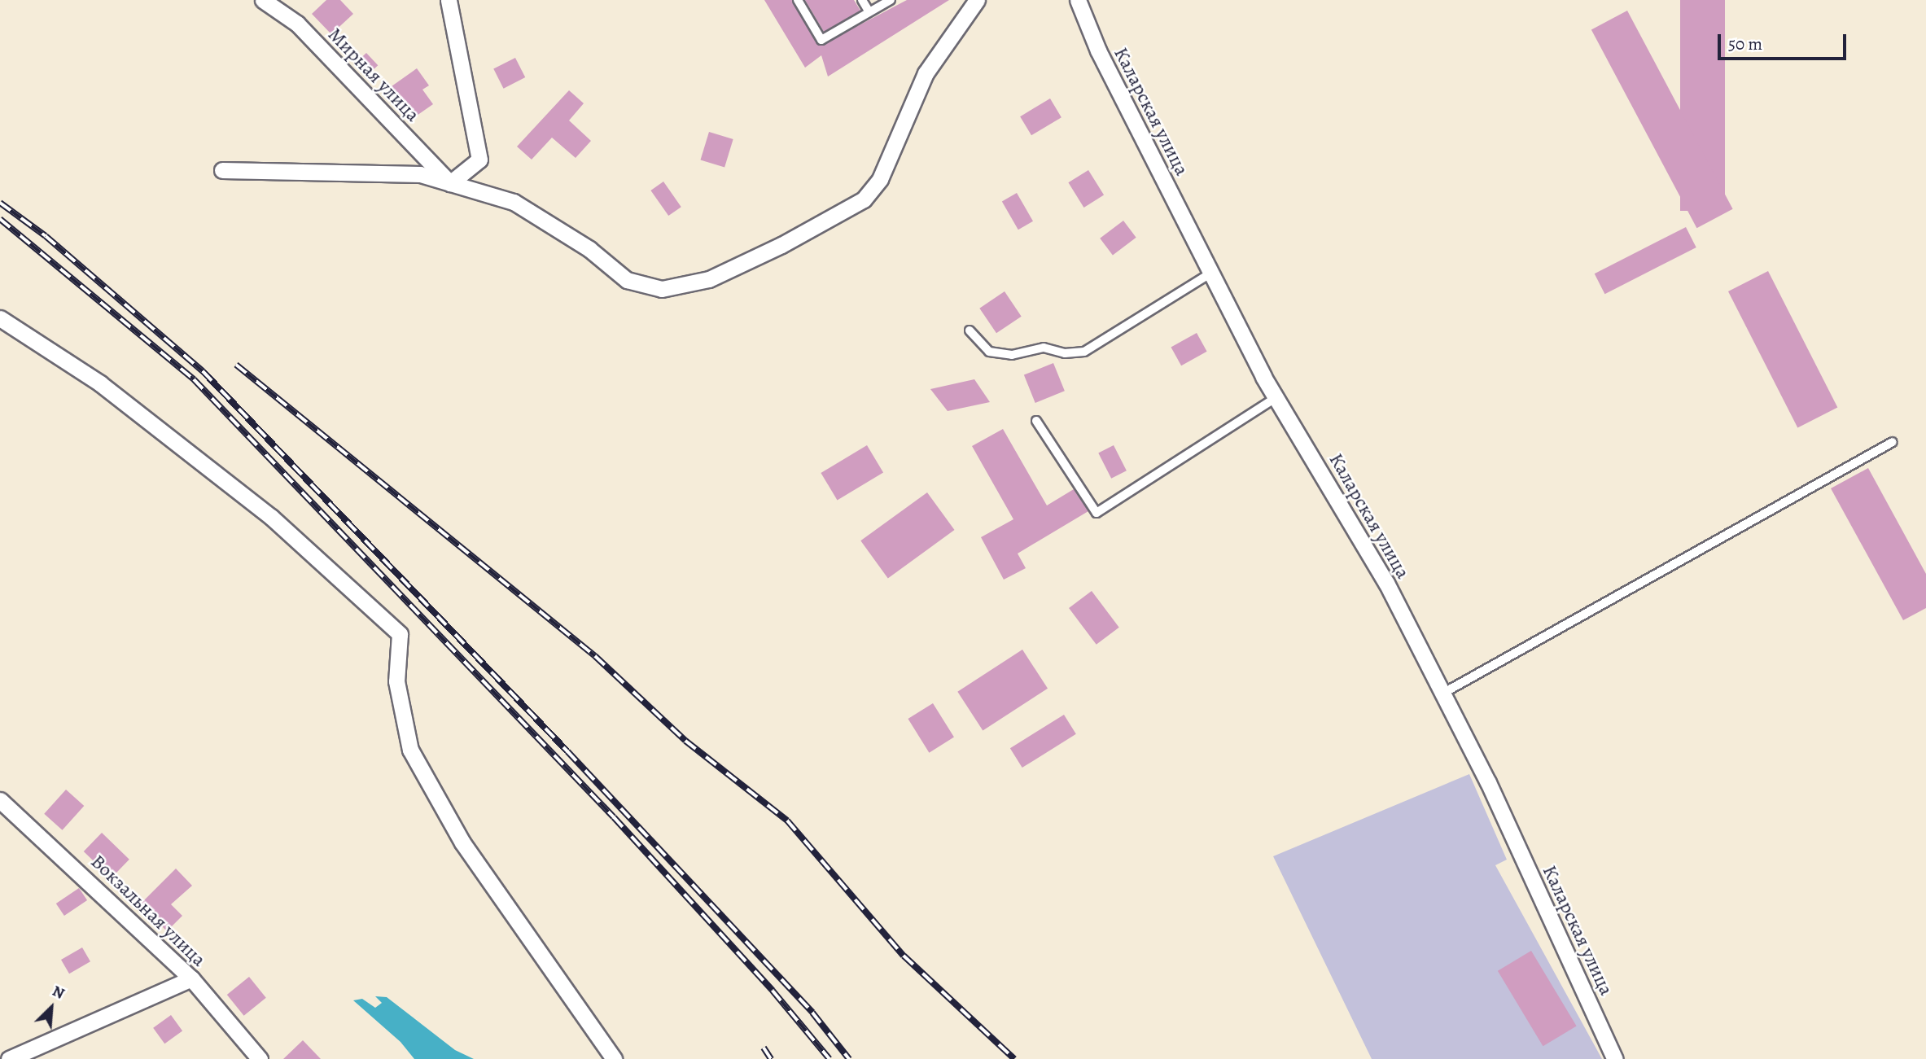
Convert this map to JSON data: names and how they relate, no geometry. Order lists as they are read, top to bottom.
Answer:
{
  "streets": {
    "street": ["Мирная улица", "Каларская улица", "Вокзальная улица"]
  },
  "scale_bar": "50 m",
  "north": "top right"
}
